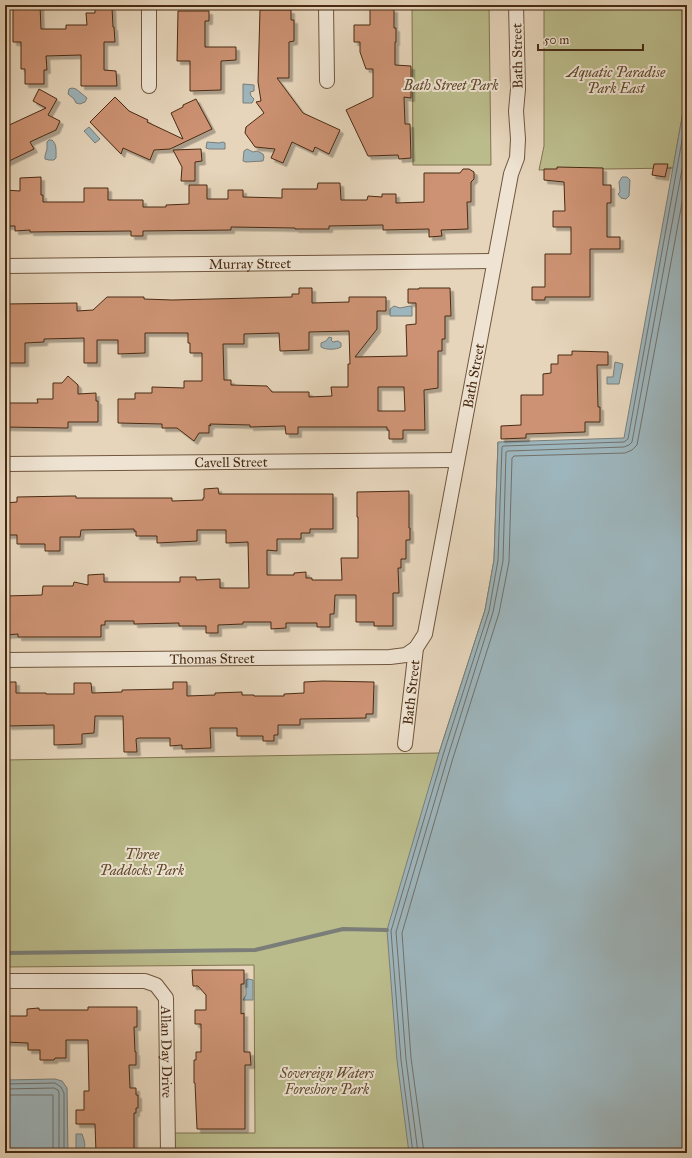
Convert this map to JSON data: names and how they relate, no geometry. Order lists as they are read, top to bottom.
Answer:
{
  "streets": {
    "street": [
      "Bath Street",
      "Murray Street",
      "Cavell Street",
      "Thomas Street",
      "Allan Day Drive"
    ]
  },
  "crossings": [
    ["Bath Street", "Murray Street"],
    ["Bath Street", "Cavell Street"],
    ["Bath Street", "Thomas Street"]
  ],
  "parks": [
    "Aquatic Paradise Park East",
    "Bath Street Park",
    "Three Paddocks Park",
    "Sovereign Waters Foreshore Park"
  ],
  "scale_bar": "50 m"
}
